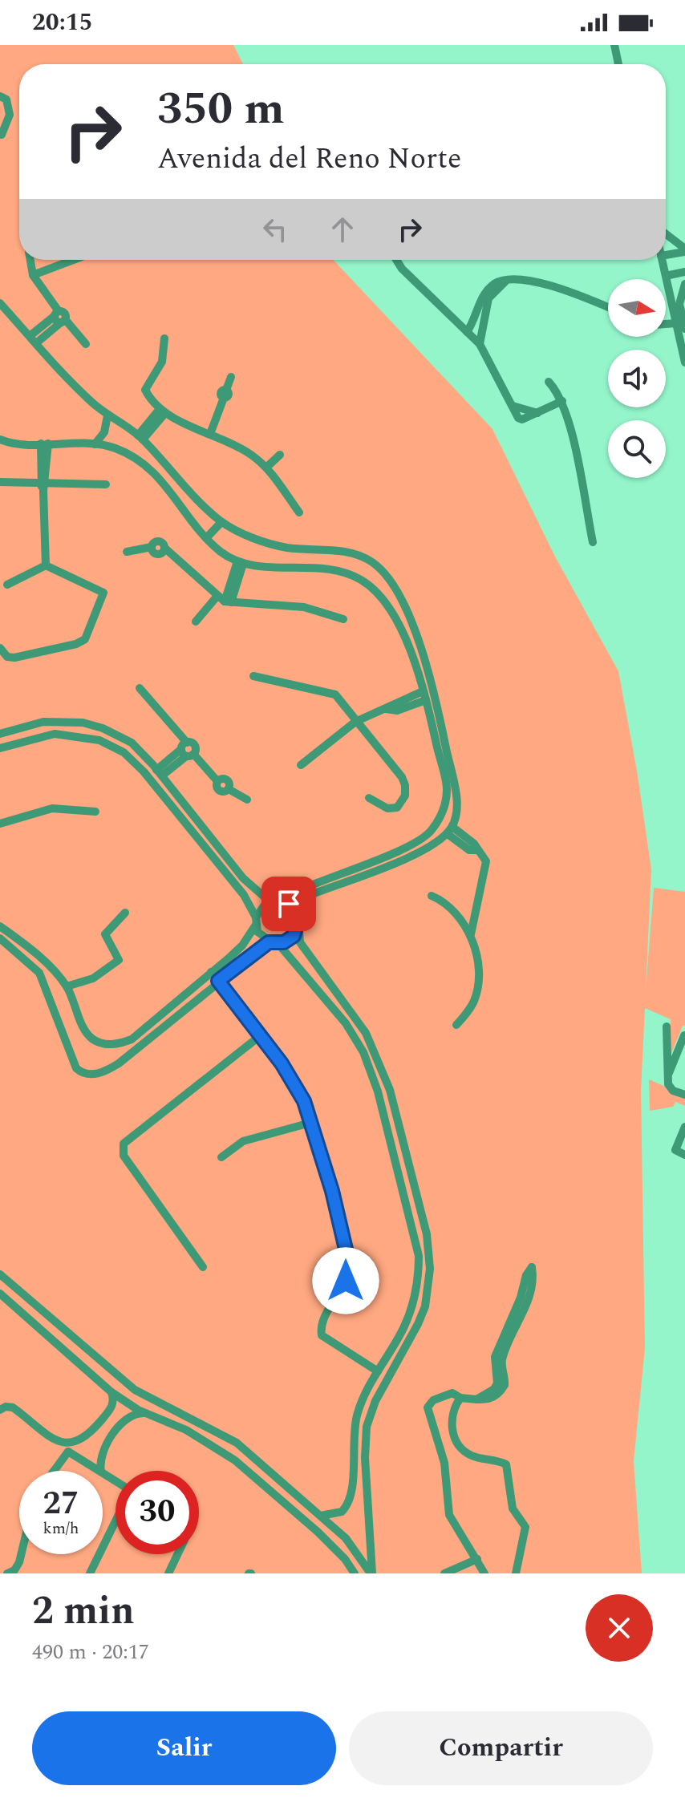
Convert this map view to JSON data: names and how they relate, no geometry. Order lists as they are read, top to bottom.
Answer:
{
  "north": "right",
  "page": {
    "status": "20:15",
    "turn": ["350 m", "Avenida del Reno Norte"],
    "speed": "27 km/h",
    "limit": "30",
    "heading": ["2 min", "490 m · 20:17"],
    "buttons": ["Salir", "Compartir"]
  }
}
